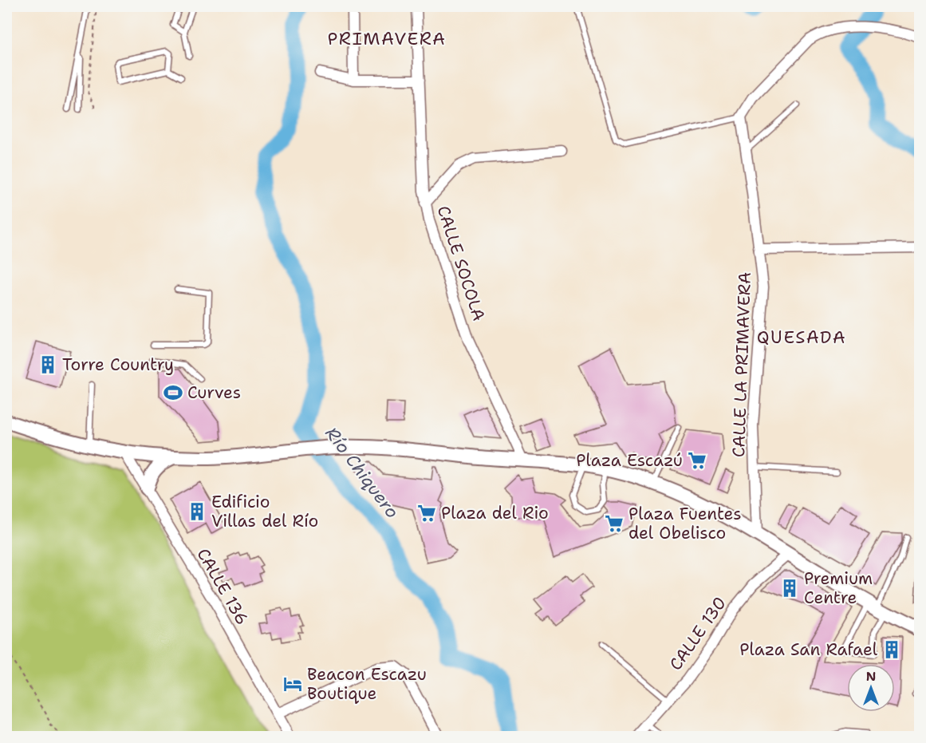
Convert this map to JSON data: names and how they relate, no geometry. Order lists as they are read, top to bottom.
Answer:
{
  "streets": {
    "street": [
      "CALLE SOCOLA",
      "CALLE LA PRIMAVERA",
      "CALLE 136",
      "CALLE 130"
    ]
  },
  "districts": ["PRIMAVERA", "QUESADA"],
  "water": ["Río Chiquero"],
  "places": {
    "building": [
      "Torre Country",
      "Edificio Villas del Río",
      "Premium Centre",
      "Plaza San Rafael"
    ],
    "sports": ["Curves"],
    "supermarket": ["Plaza Escazú", "Plaza del Rio", "Plaza Fuentes del Obelisco"],
    "hotel": ["Beacon Escazu Boutique"]
  },
  "north": "top"
}
